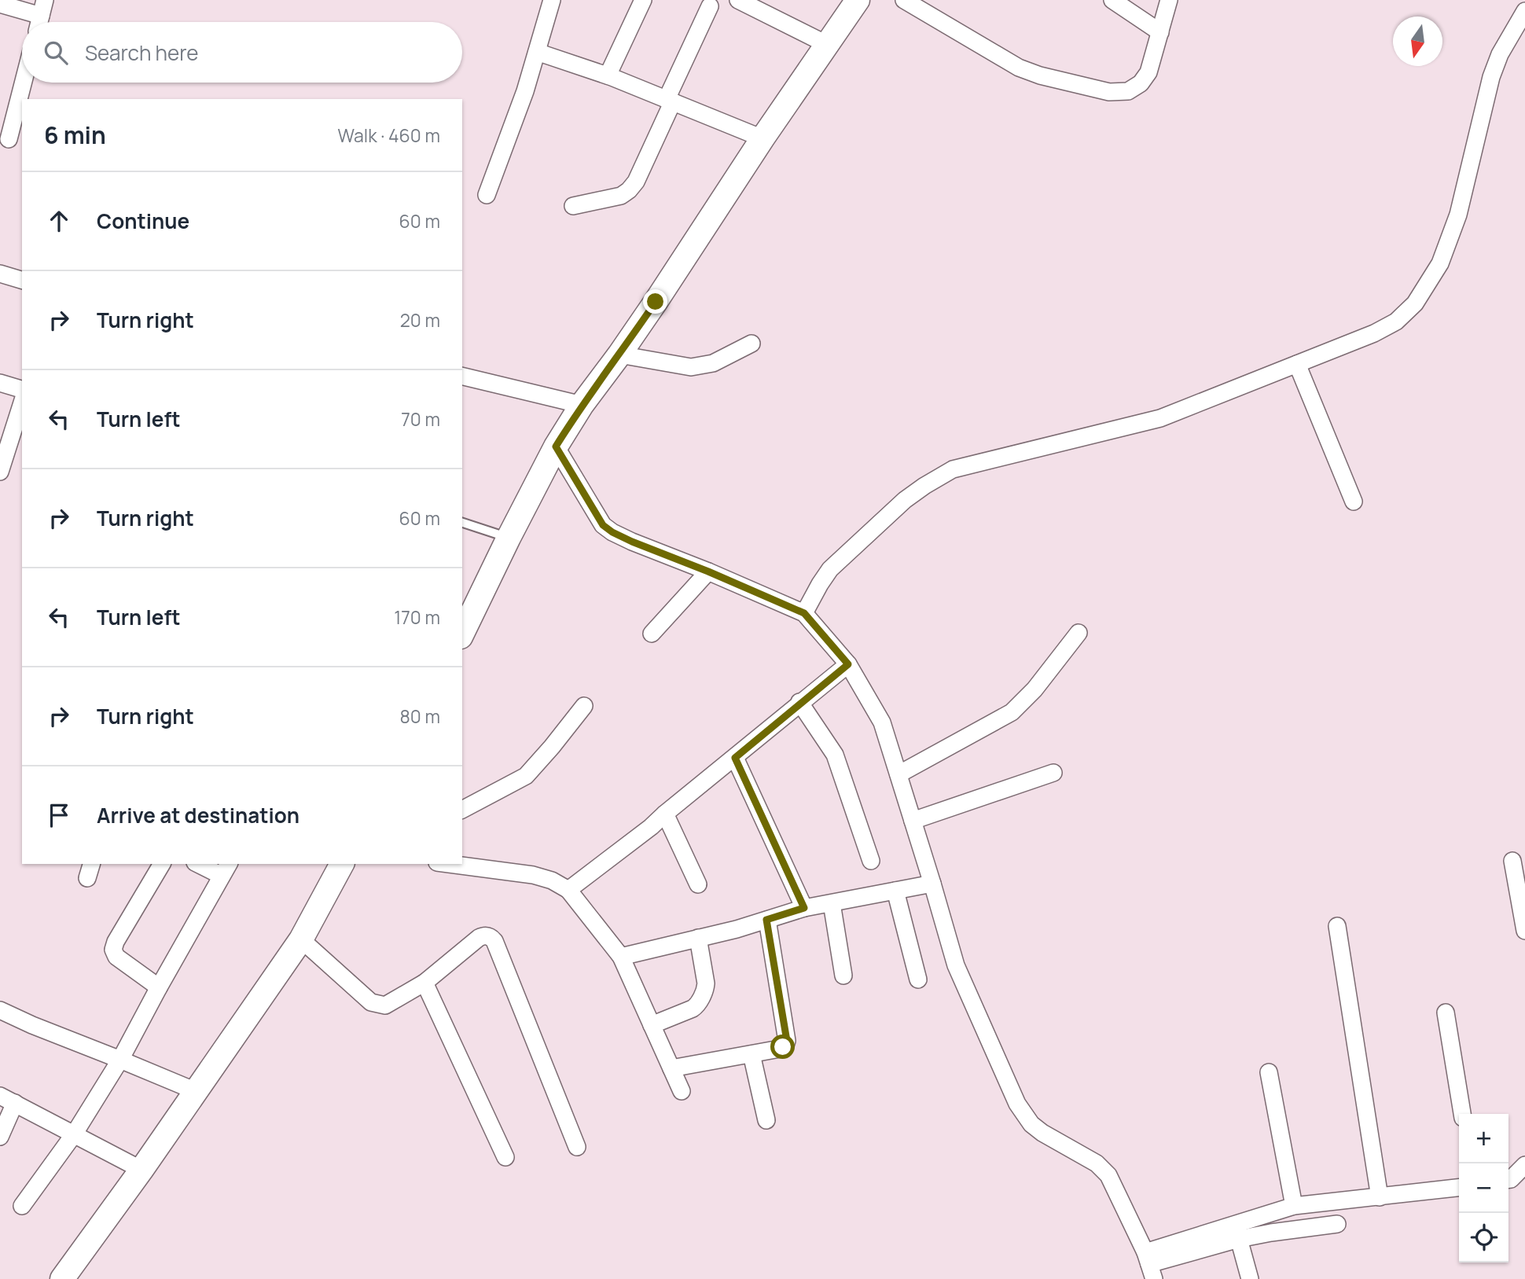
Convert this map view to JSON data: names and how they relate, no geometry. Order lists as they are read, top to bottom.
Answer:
{
  "north": "bottom",
  "page": {
    "search": "Search here",
    "heading": ["6 min", "Walk · 460 m"],
    "list": [
      ["Continue", "60 m"],
      ["Turn right", "20 m"],
      ["Turn left", "70 m"],
      ["Turn right", "60 m"],
      ["Turn left", "170 m"],
      ["Turn right", "80 m"],
      "Arrive at destination"
    ],
    "map_buttons": ["+", "−"]
  }
}
